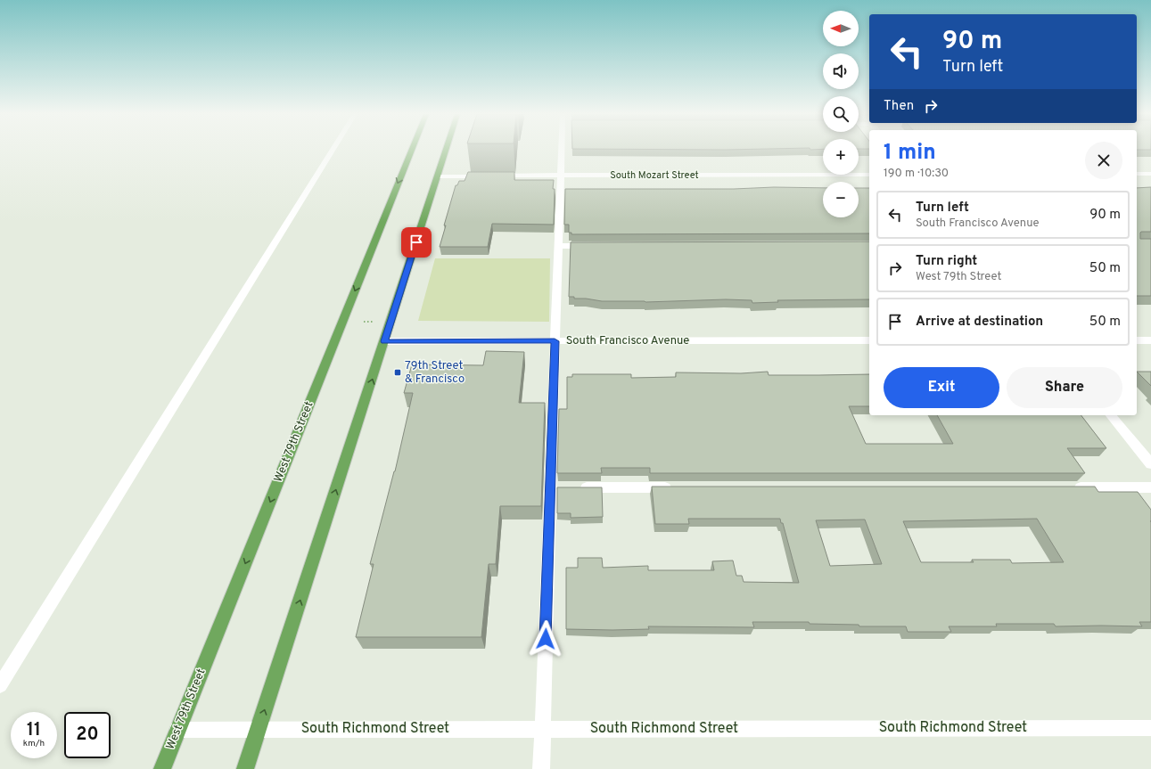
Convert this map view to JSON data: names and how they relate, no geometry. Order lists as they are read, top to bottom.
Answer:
{
  "streets": {
    "main road": ["West 79th Street"],
    "street": ["South Mozart Street", "South Francisco Avenue", "South Richmond Street"]
  },
  "crossings": [
    ["West 79th Street", "South Richmond Street"]
  ],
  "places": {
    "transit": ["79th Street & Francisco"]
  },
  "north": "left",
  "page": {
    "map_buttons": ["+", "−"],
    "turn": ["90 m", "Turn left"],
    "then": "Then",
    "heading": ["1 min", "190 m · 10:30"],
    "list": [
      {
        "name": "Turn left",
        "note": "South Francisco Avenue",
        "value": "90 m"
      },
      {
        "name": "Turn right",
        "note": "West 79th Street",
        "value": "50 m"
      },
      {
        "name": "Arrive at destination",
        "value": "50 m"
      }
    ],
    "buttons": ["Exit", "Share"],
    "speed": "11 km/h",
    "limit": "20"
  }
}
